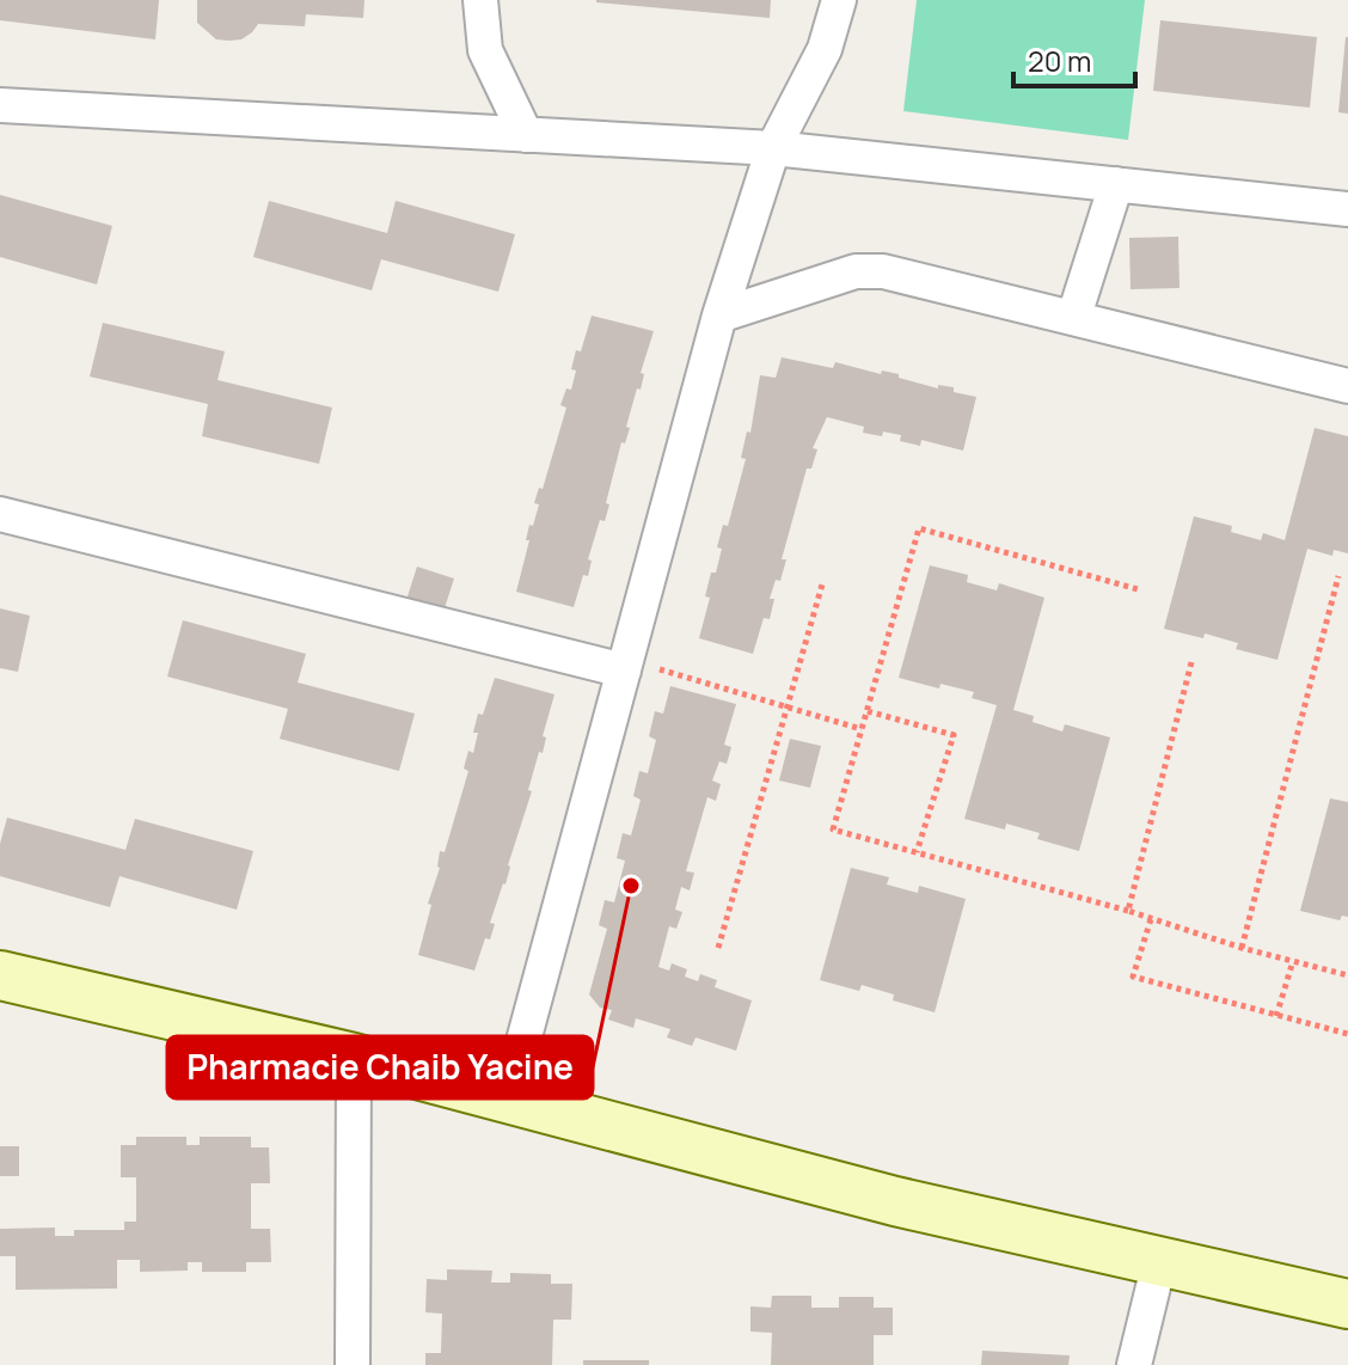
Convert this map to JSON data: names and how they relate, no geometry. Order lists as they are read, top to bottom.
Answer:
{
  "places": ["Pharmacie Chaib Yacine"],
  "scale_bar": "20 m"
}
